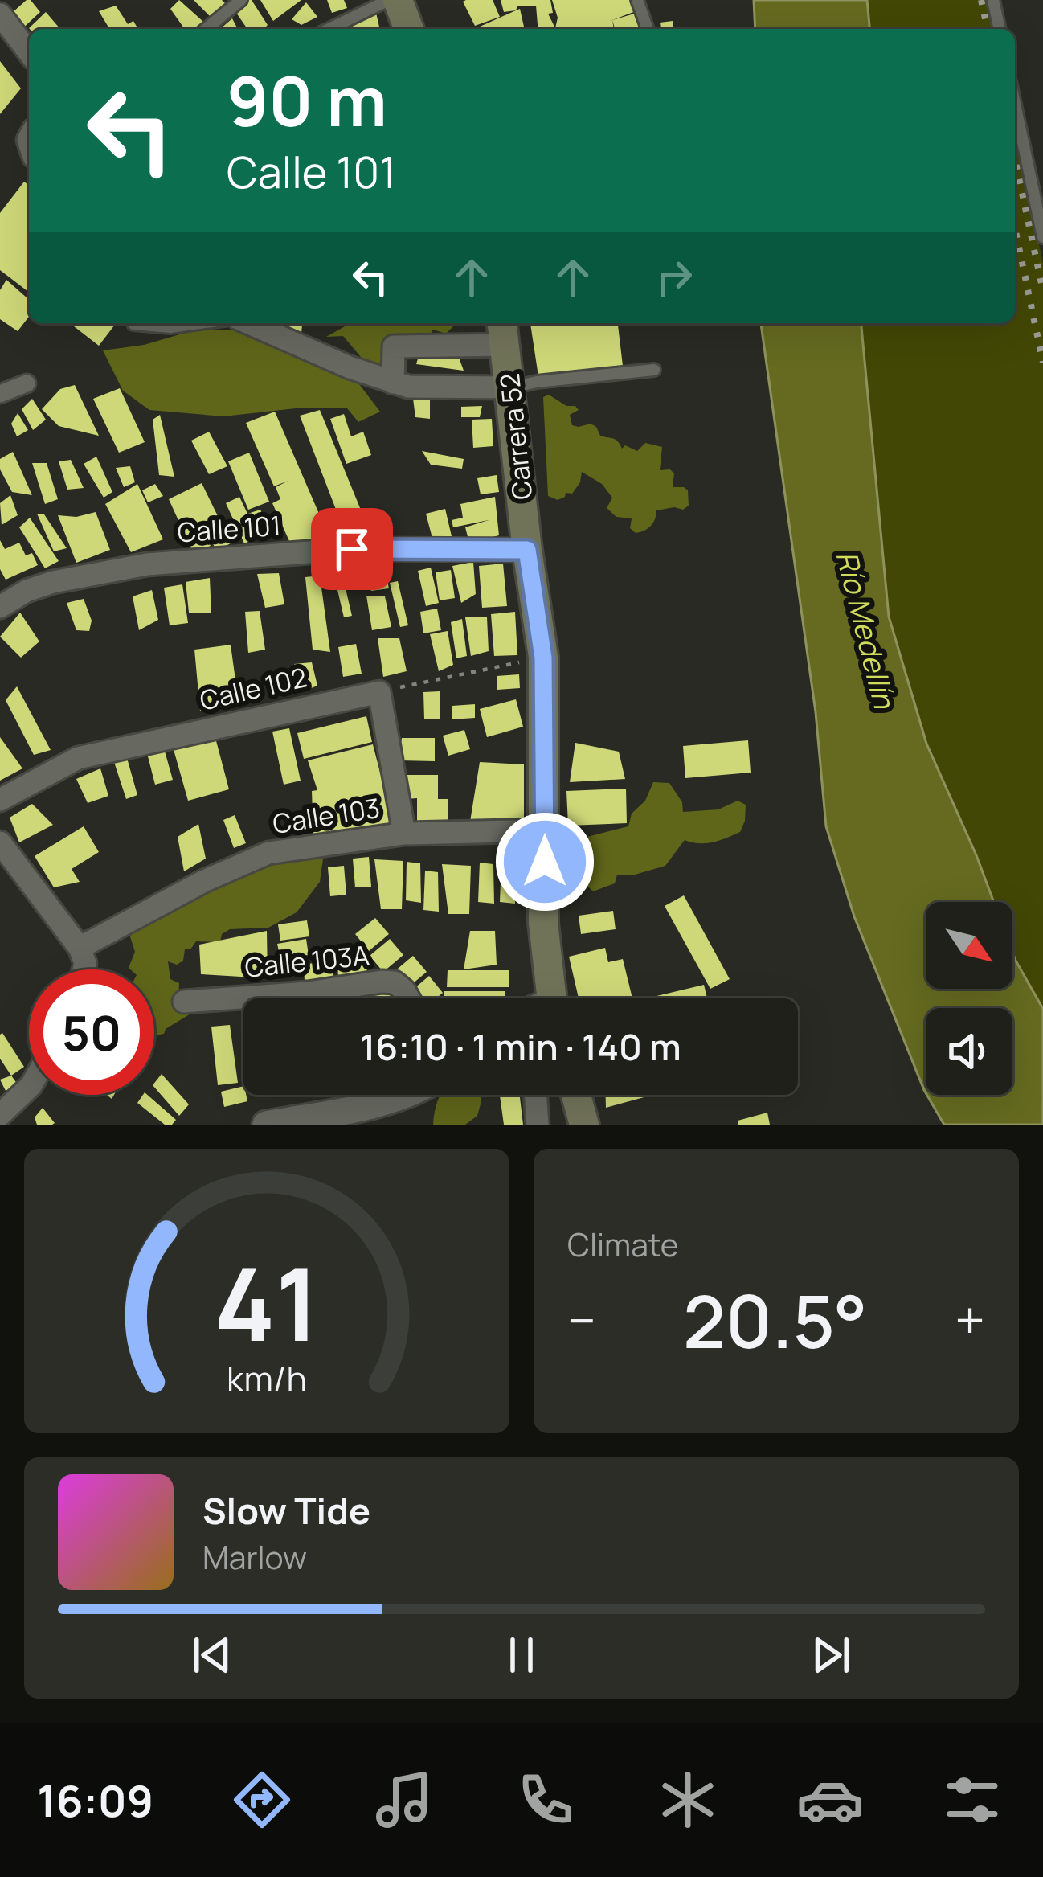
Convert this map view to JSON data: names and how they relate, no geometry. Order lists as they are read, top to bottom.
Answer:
{
  "streets": {
    "main road": ["Carrera 52"],
    "street": [
      "Calle 101",
      "Calle 102",
      "Calle 103",
      "Calle 103A"
    ]
  },
  "crossings": [
    ["Carrera 52", "Calle 101"],
    ["Carrera 52", "Calle 103"]
  ],
  "water": ["Río Medellín"],
  "north": "bottom right",
  "page": {
    "turn": ["90 m", "Calle 101"],
    "limit": "50",
    "trip": "16:10 · 1 min · 140 m",
    "tile": "Climate",
    "heat": ["−", "20.5°", "+"],
    "song": ["Slow Tide", "Marlow"],
    "tabs": "16:09",
    "gauge": ["41", "km/h"]
  }
}
